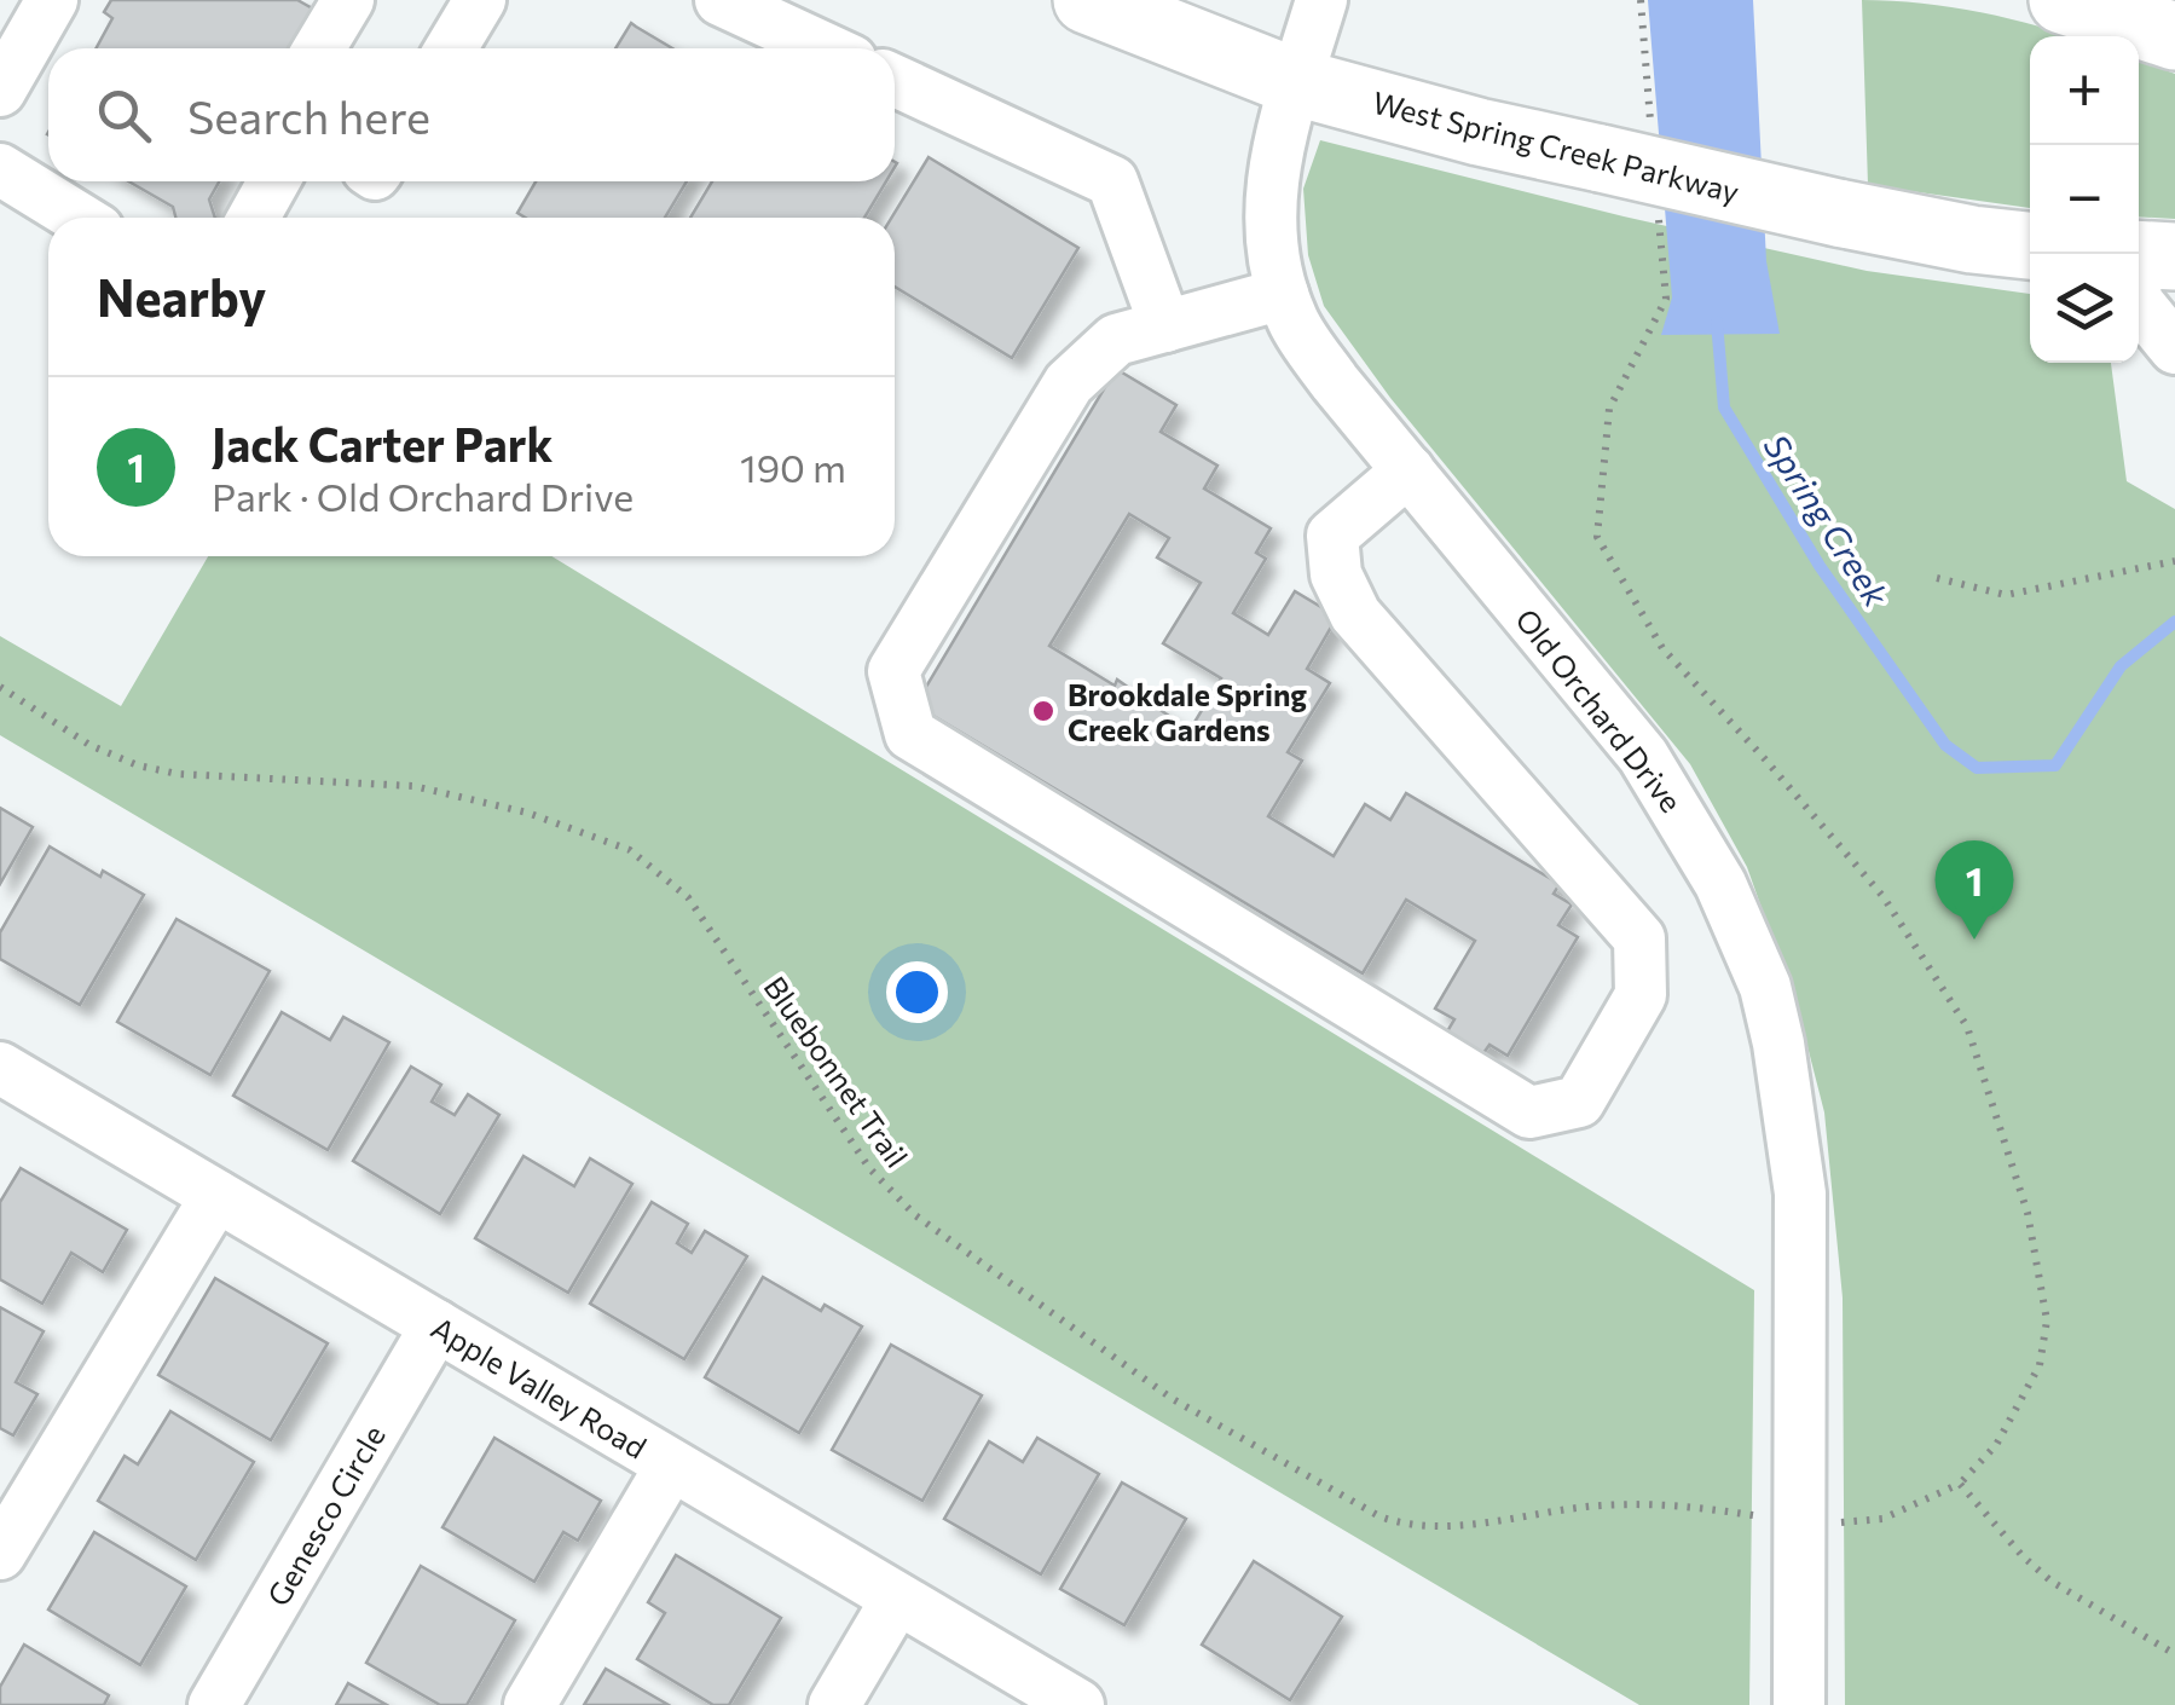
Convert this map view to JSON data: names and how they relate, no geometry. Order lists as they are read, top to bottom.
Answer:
{
  "streets": {
    "main road": ["West Spring Creek Parkway"],
    "street": ["Old Orchard Drive", "Apple Valley Road", "Genesco Circle"],
    "path": ["Bluebonnet Trail"]
  },
  "crossings": [
    ["West Spring Creek Parkway", "Old Orchard Drive"],
    ["Apple Valley Road", "Genesco Circle"]
  ],
  "water": ["Spring Creek"],
  "places": ["Brookdale Spring Creek Gardens"],
  "page": {
    "map_buttons": ["+", "−"],
    "search": "Search here",
    "heading": "Nearby",
    "list": [
      {
        "mark": "1",
        "name": "Jack Carter Park",
        "note": "Park · Old Orchard Drive",
        "value": "190 m"
      }
    ],
    "pins": "1"
  }
}
